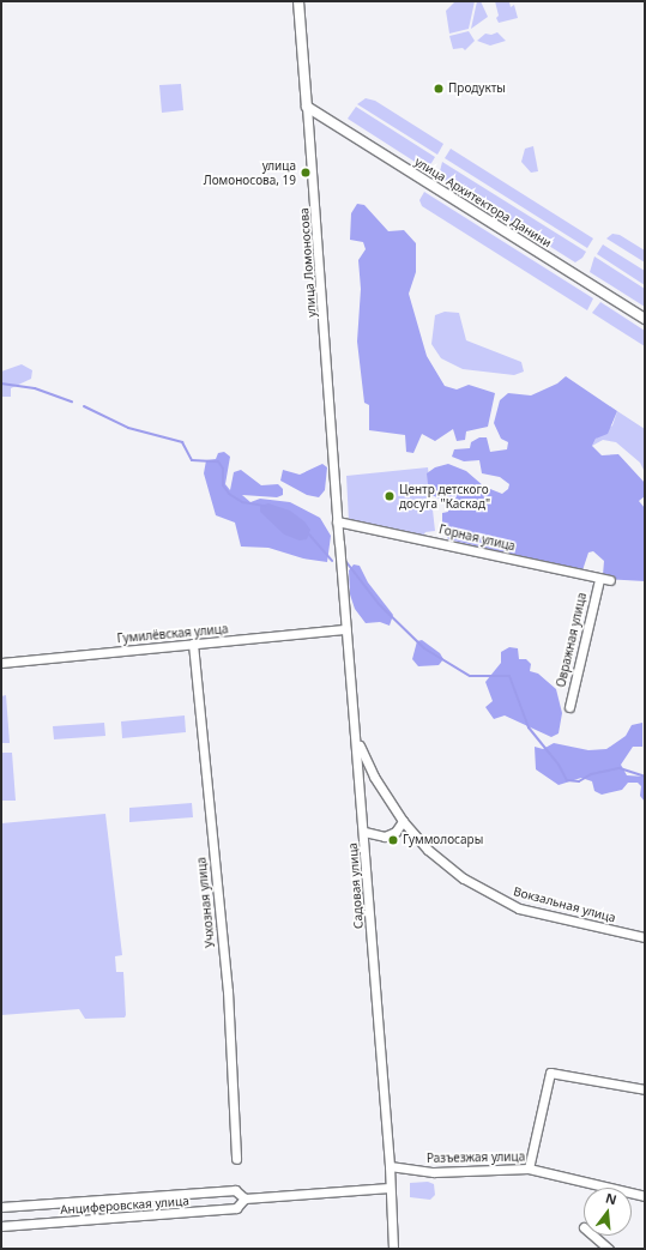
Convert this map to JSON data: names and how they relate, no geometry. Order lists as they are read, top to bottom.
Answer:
{
  "streets": {
    "street": [
      "улица Архитектора Данини",
      "улица Ломоносова",
      "Горная улица",
      "Гумилёвская улица",
      "Овражная улица",
      "Садовая улица",
      "Учхозная улица",
      "Вокзальная улица",
      "Разъезжая улица",
      "Анциферовская улица"
    ]
  },
  "crossings": [
    ["улица Архитектора Данини", "улица Ломоносова"],
    ["улица Ломоносова", "Горная улица"],
    ["улица Ломоносова", "Садовая улица"],
    ["Горная улица", "Овражная улица"],
    ["Горная улица", "Садовая улица"],
    ["Гумилёвская улица", "Садовая улица"],
    ["Гумилёвская улица", "Учхозная улица"],
    ["Садовая улица", "Вокзальная улица"],
    ["Садовая улица", "Разъезжая улица"],
    ["Садовая улица", "Анциферовская улица"]
  ],
  "places": [
    "Продукты",
    "улица Ломоносова, 19",
    "Центр детского досуга \"Каскад\"",
    "Гуммолосары"
  ],
  "north": "top"
}
